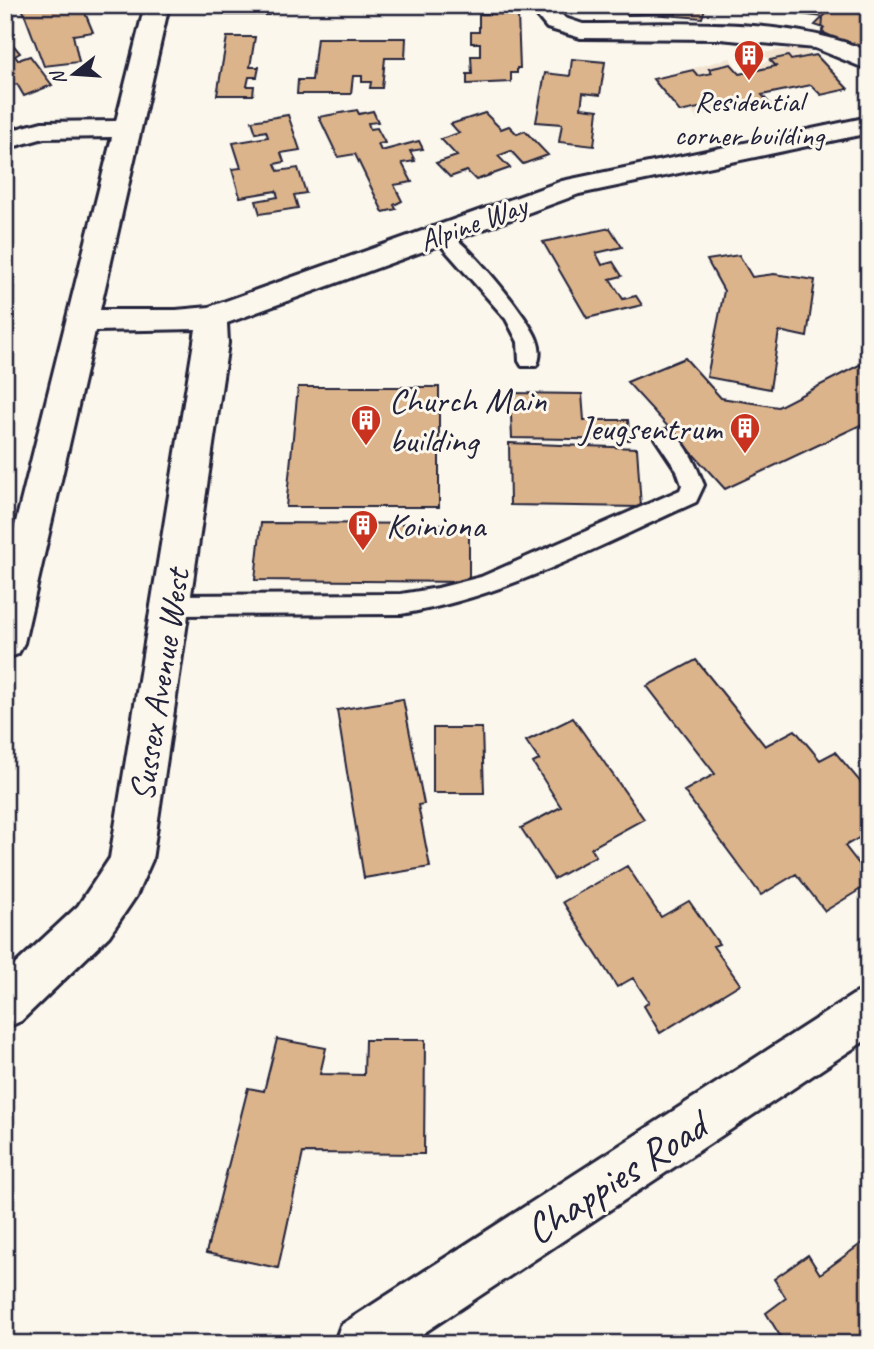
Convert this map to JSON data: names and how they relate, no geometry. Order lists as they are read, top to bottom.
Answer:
{
  "streets": {
    "street": ["Alpine Way", "Sussex Avenue West", "Chappies Road"]
  },
  "crossings": [
    ["Alpine Way", "Sussex Avenue West"]
  ],
  "places": {
    "building": [
      "Residential corner building",
      "Church Main building",
      "Jeugsentrum",
      "Koiniona"
    ]
  },
  "north": "left"
}
